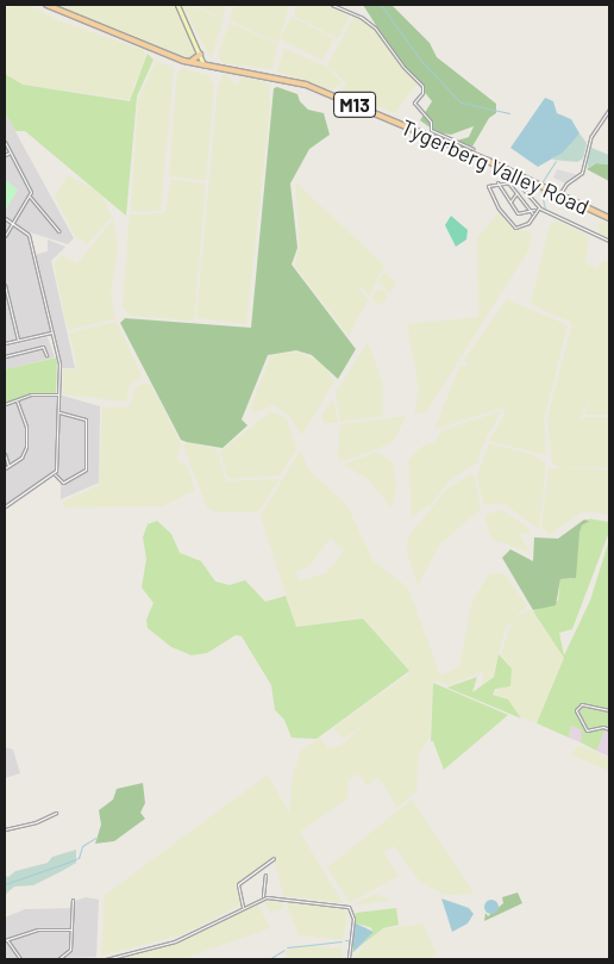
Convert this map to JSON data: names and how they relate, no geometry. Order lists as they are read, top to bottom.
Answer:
{
  "streets": {
    "main road": ["M13", "Tygerberg Valley Road"]
  },
  "crossings": [
    ["M13", "Tygerberg Valley Road"]
  ]
}
